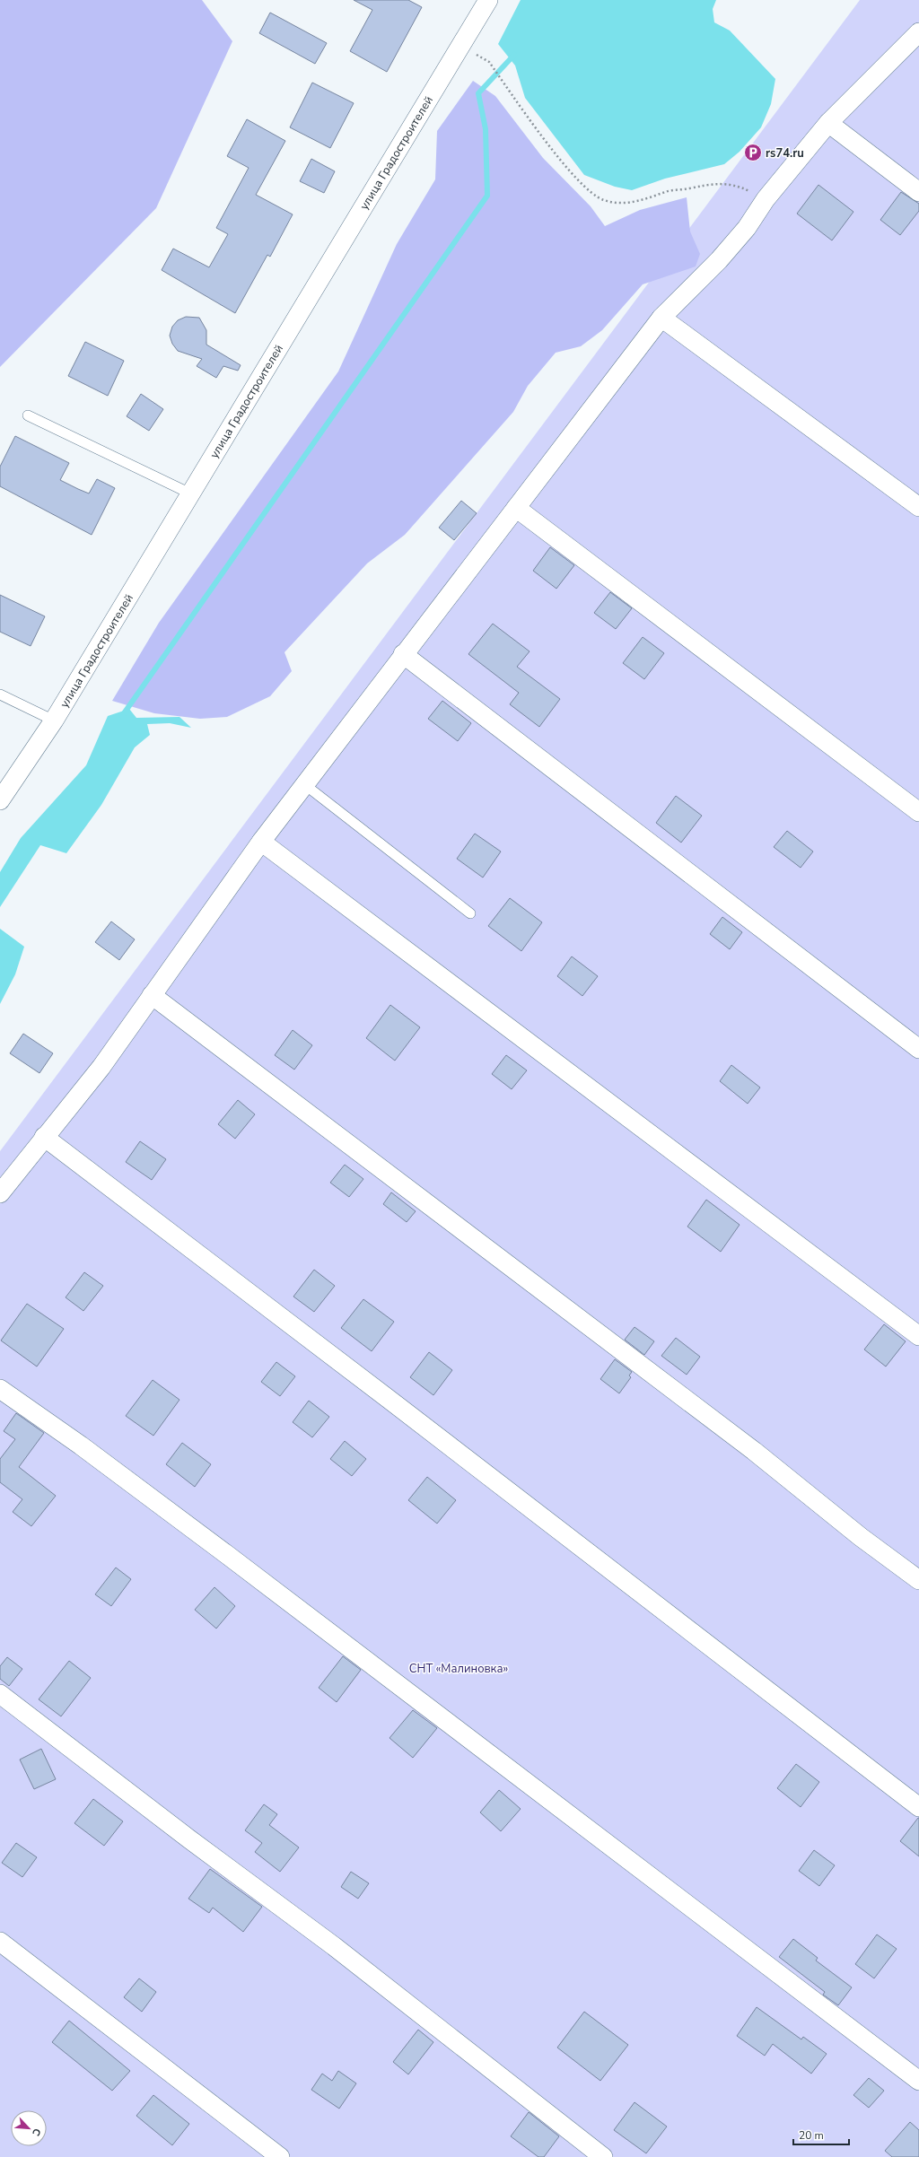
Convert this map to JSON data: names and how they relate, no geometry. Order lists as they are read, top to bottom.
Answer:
{
  "streets": {
    "street": ["улица Градостроителей"]
  },
  "parks": ["СНТ «Малиновка»"],
  "places": {
    "parking": ["rs74.ru"]
  },
  "scale_bar": "20 m",
  "north": "bottom right"
}
